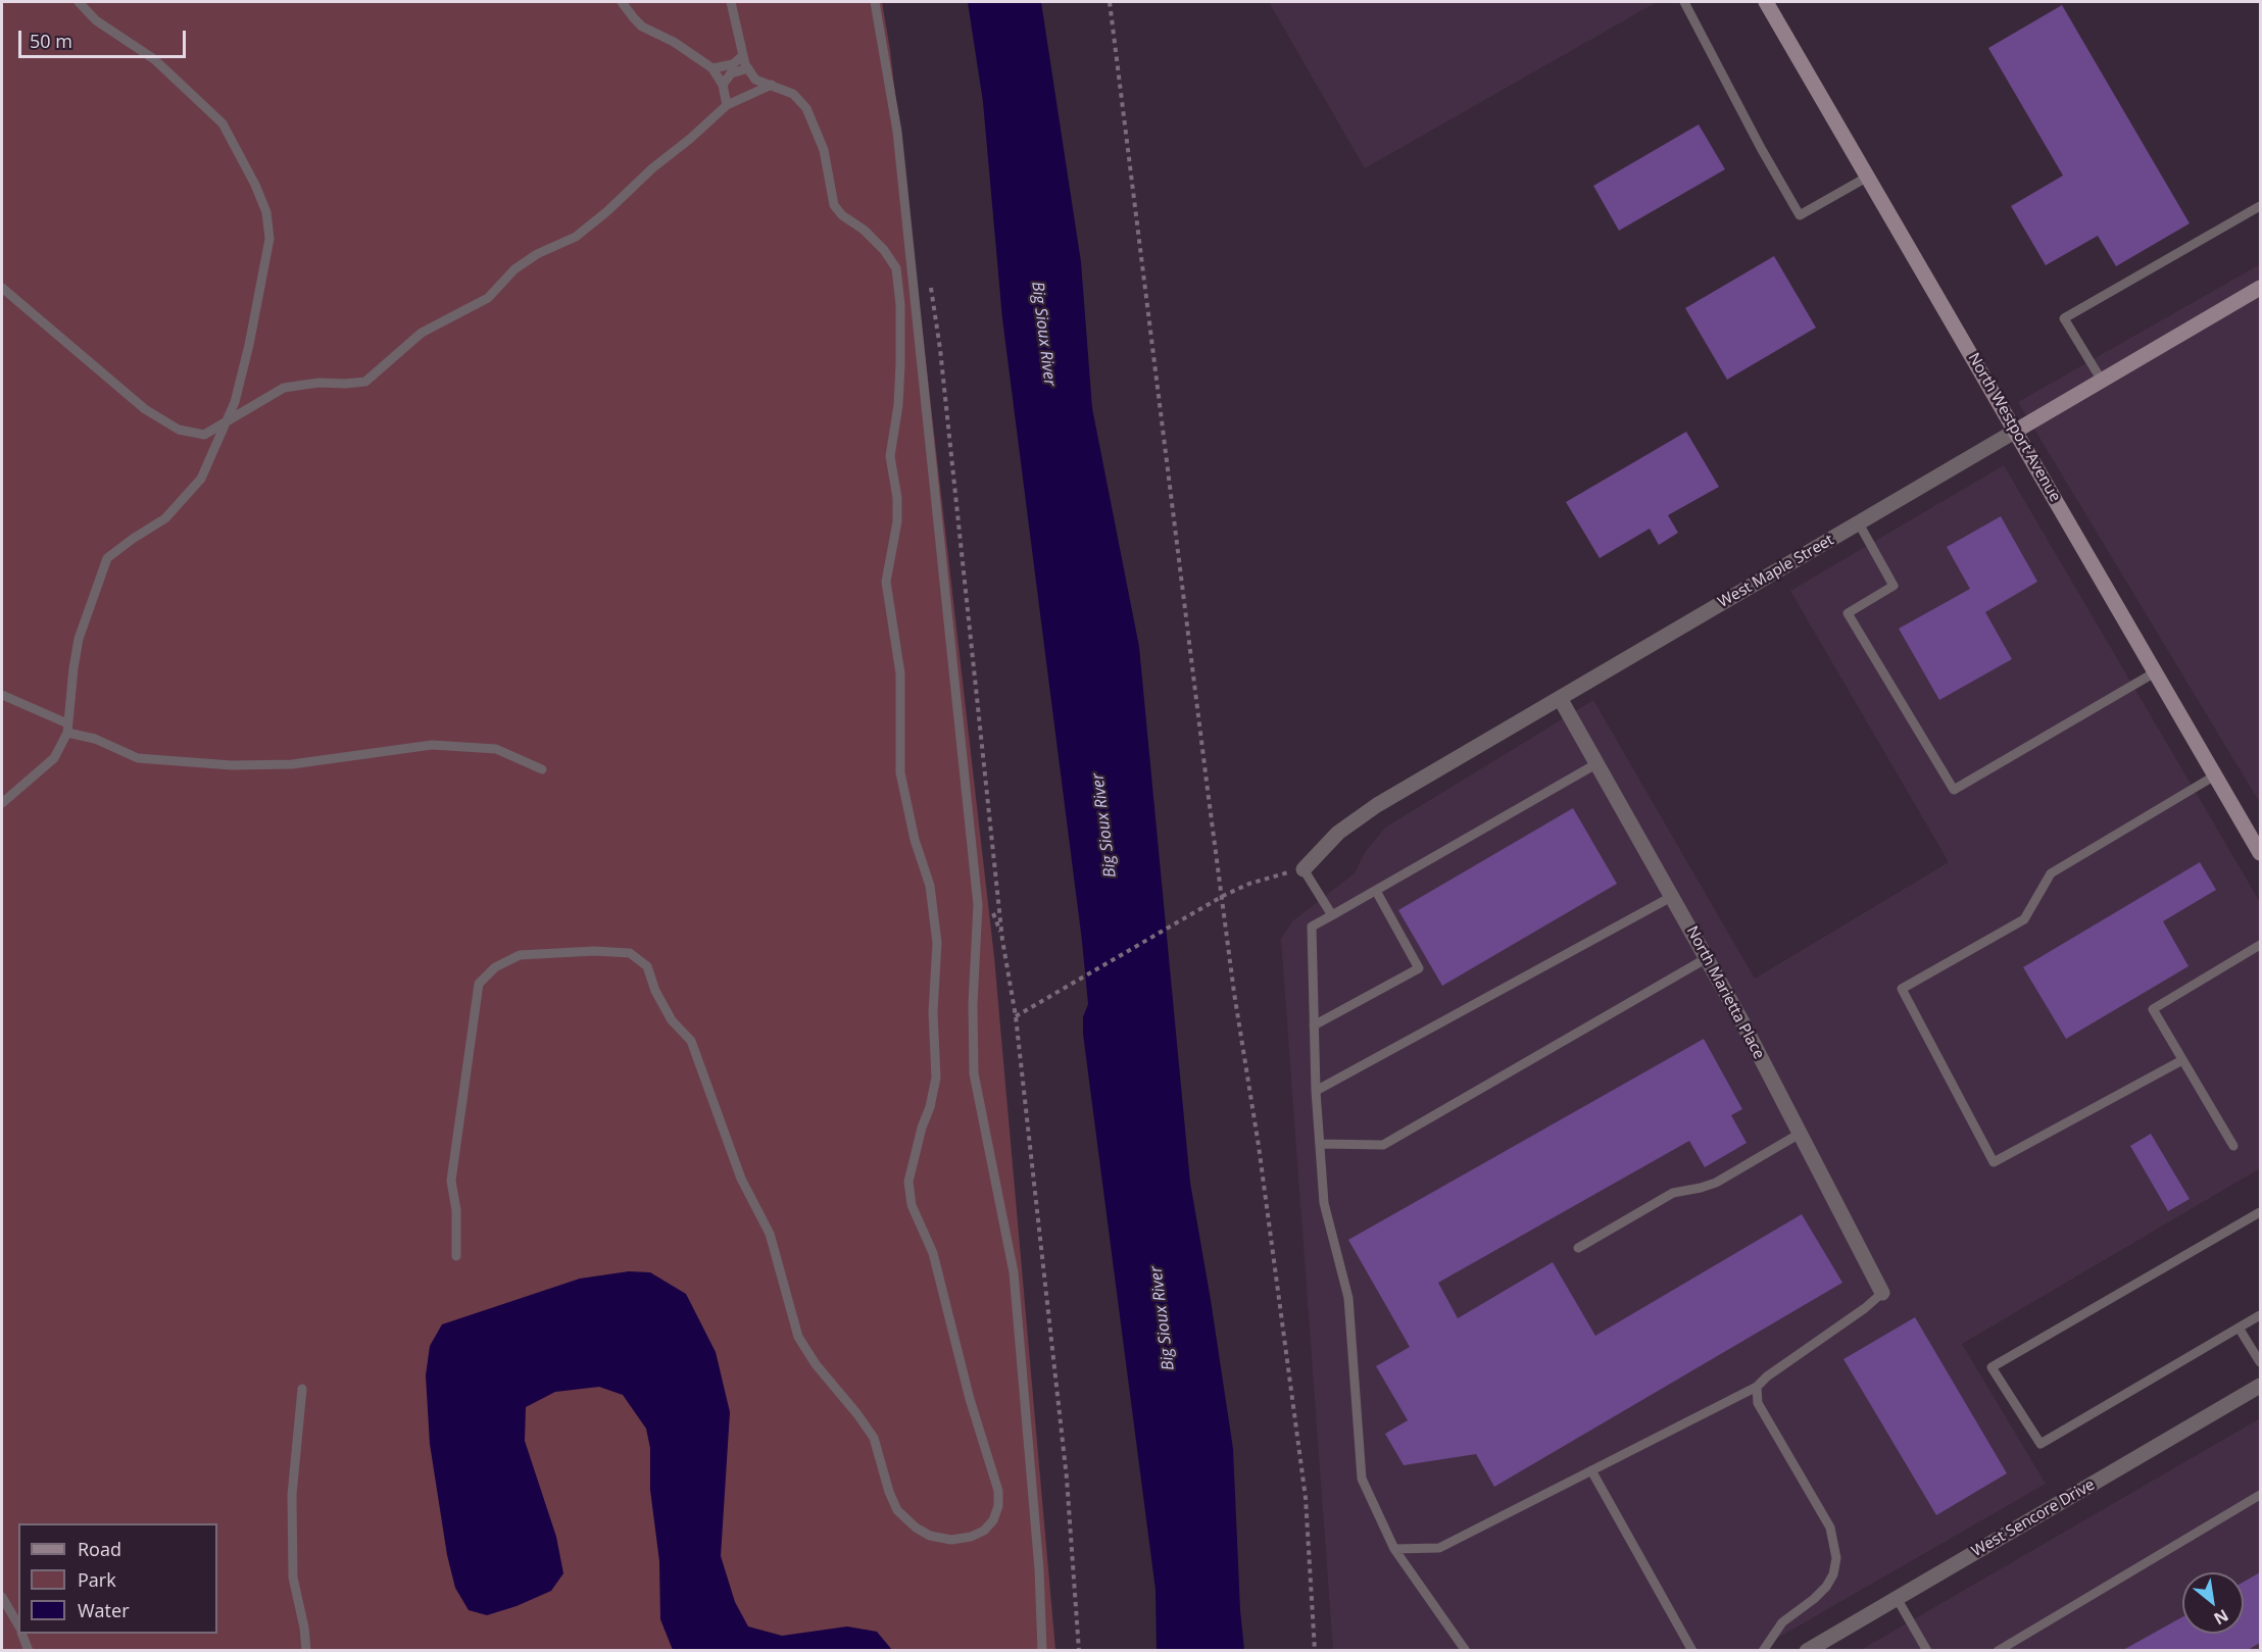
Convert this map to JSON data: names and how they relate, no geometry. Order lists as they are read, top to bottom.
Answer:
{
  "streets": {
    "main road": ["North Westport Avenue", "West Maple Street"],
    "street": ["North Marietta Place", "West Sencore Drive"]
  },
  "crossings": [
    ["North Westport Avenue", "West Maple Street"],
    ["West Maple Street", "North Marietta Place"]
  ],
  "water": ["Big Sioux River"],
  "legend": ["Road", "Park", "Water"],
  "scale_bar": "50 m",
  "north": "bottom right"
}
